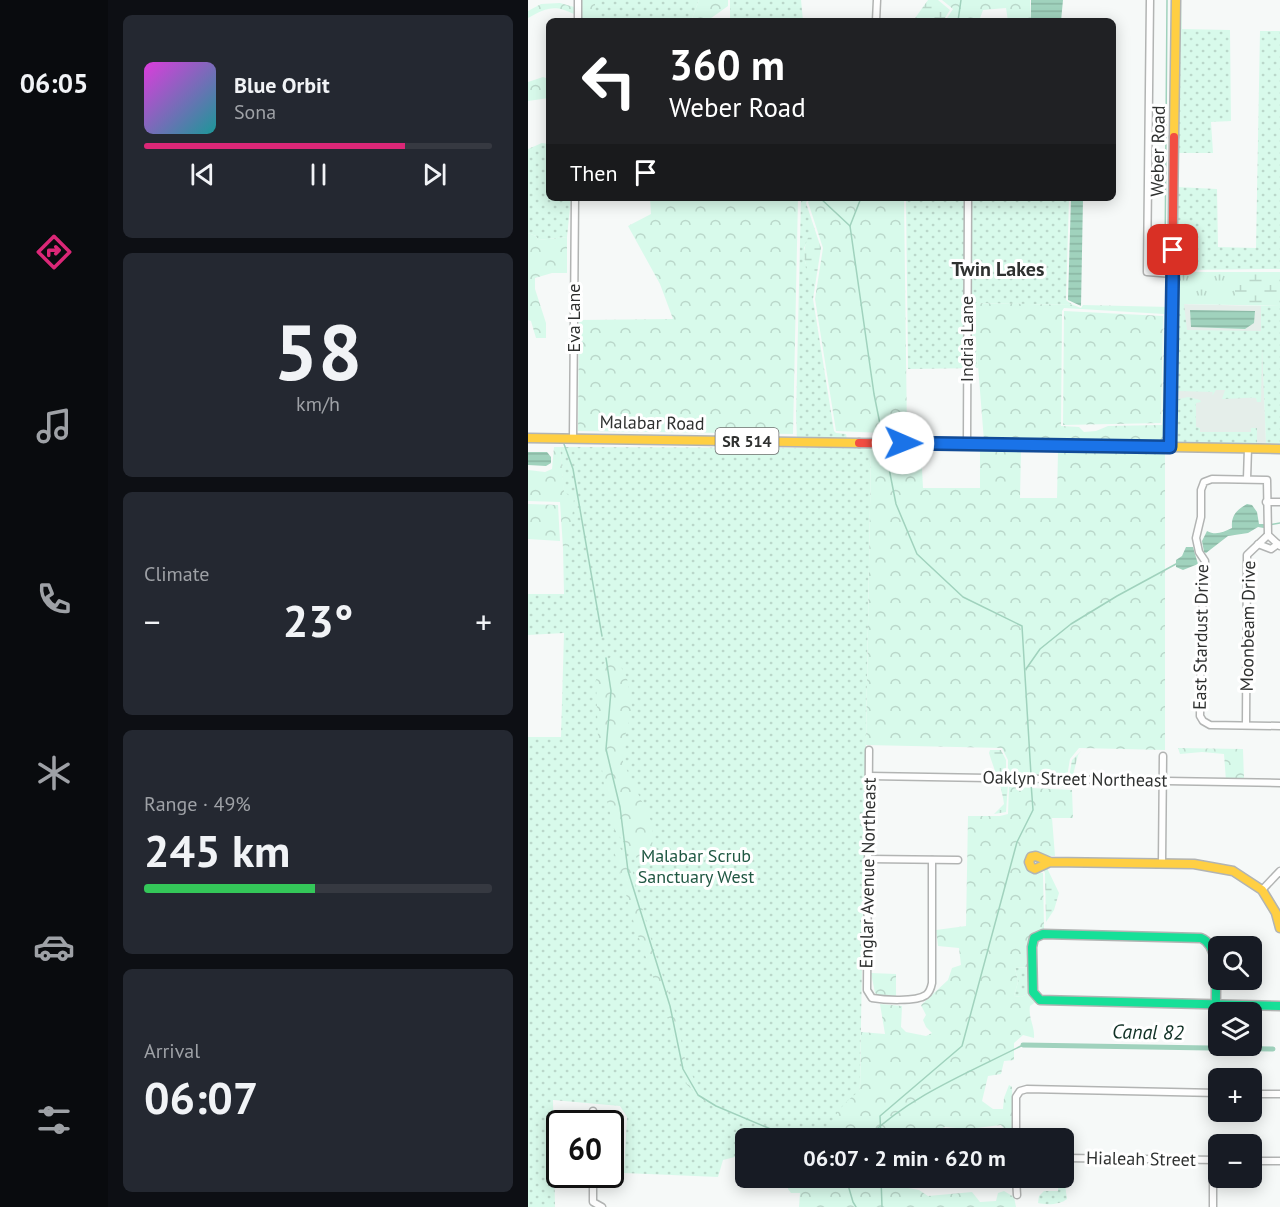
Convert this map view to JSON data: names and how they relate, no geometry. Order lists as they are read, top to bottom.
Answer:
{
  "streets": {
    "street": [
      "Weber Road",
      "Eva Lane",
      "Indria Lane",
      "Malabar Road",
      "SR 514",
      "Moonbeam Drive",
      "East Stardust Drive",
      "Oaklyn Street Northeast",
      "Englar Avenue Northeast",
      "Hialeah Street"
    ]
  },
  "crossings": [
    ["Weber Road", "Malabar Road"],
    ["Eva Lane", "Malabar Road"],
    ["Indria Lane", "Malabar Road"],
    ["Moonbeam Drive", "East Stardust Drive"],
    ["Oaklyn Street Northeast", "Englar Avenue Northeast"]
  ],
  "districts": ["Twin Lakes"],
  "water": ["Canal 82"],
  "parks": ["Malabar Scrub Sanctuary West"],
  "page": {
    "tabs": "06:05",
    "turn": ["360 m", "Weber Road"],
    "song": ["Blue Orbit", "Sona"],
    "then": "Then",
    "tile": [
      ["58", "km/h"],
      "Climate",
      ["Range · 49%", "245 km"],
      ["Arrival", "06:07"]
    ],
    "heat": ["−", "23°", "+"],
    "map_buttons": ["+", "−"],
    "limit": "60",
    "trip": "06:07 · 2 min · 620 m"
  }
}
